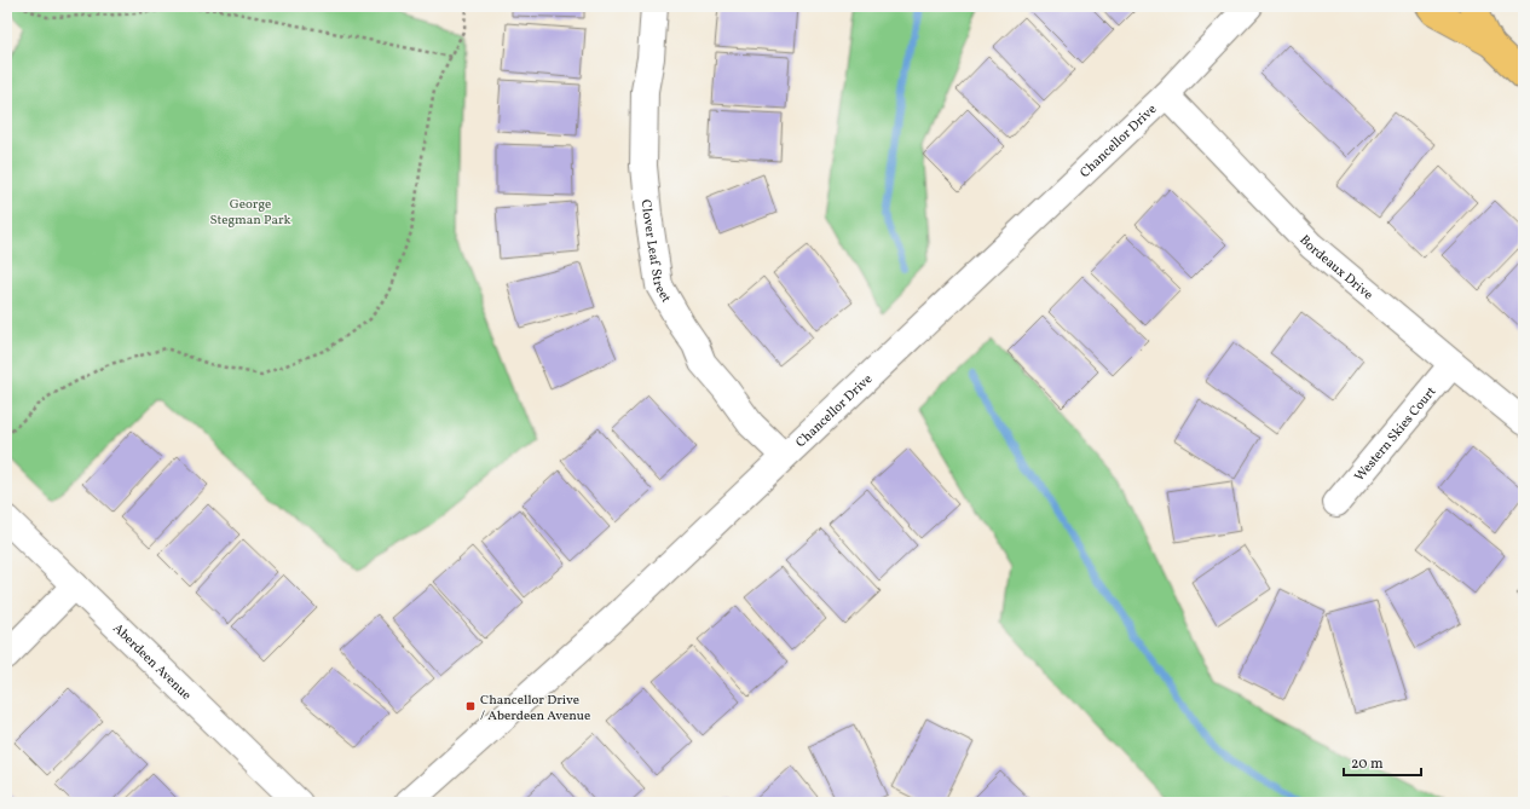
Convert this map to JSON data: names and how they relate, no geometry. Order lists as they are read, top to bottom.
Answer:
{
  "streets": {
    "street": [
      "Chancellor Drive",
      "Clover Leaf Street",
      "Bordeaux Drive",
      "Western Skies Court",
      "Aberdeen Avenue"
    ]
  },
  "crossings": [
    ["Chancellor Drive", "Clover Leaf Street"],
    ["Chancellor Drive", "Bordeaux Drive"],
    ["Bordeaux Drive", "Western Skies Court"]
  ],
  "parks": ["George Stegman Park"],
  "places": {
    "transit": ["Chancellor Drive / Aberdeen Avenue"]
  },
  "scale_bar": "20 m"
}
